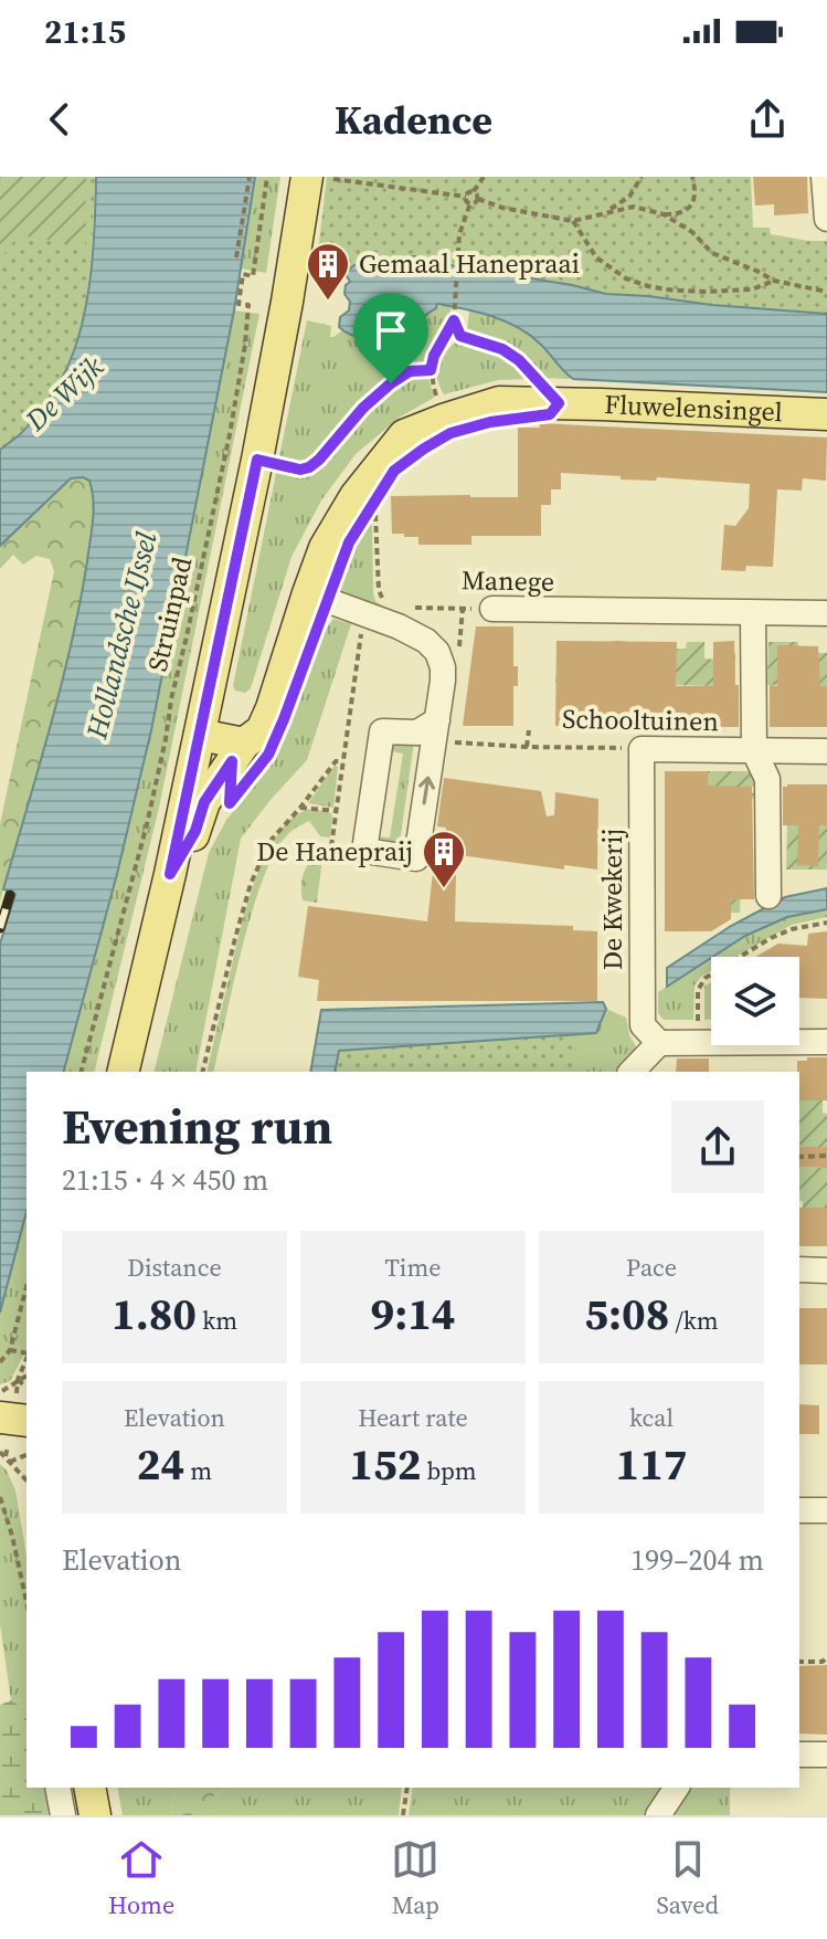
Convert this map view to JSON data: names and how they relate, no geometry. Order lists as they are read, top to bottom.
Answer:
{
  "streets": {
    "main road": ["Fluwelensingel"],
    "street": ["Manege", "Schooltuinen", "De Kwekerij"],
    "path": ["Struinpad"]
  },
  "crossings": [
    ["Schooltuinen", "De Kwekerij"]
  ],
  "water": ["De Wijk", "Hollandsche IJssel"],
  "places": {
    "building": ["Gemaal Hanepraai", "De Hanepraij"]
  },
  "page": {
    "status": "21:15",
    "header": "Kadence",
    "heading": ["Evening run", "21:15 · 4 × 450 m"],
    "stats": [
      ["Distance", "1.80 km"],
      ["Time", "9:14"],
      ["Pace", "5:08 /km"],
      ["Elevation", "24 m"],
      ["Heart rate", "152 bpm"],
      ["kcal", "117"]
    ],
    "chart": ["Elevation", "199–204 m"],
    "tabs": ["Home", "Map", "Saved"]
  }
}
